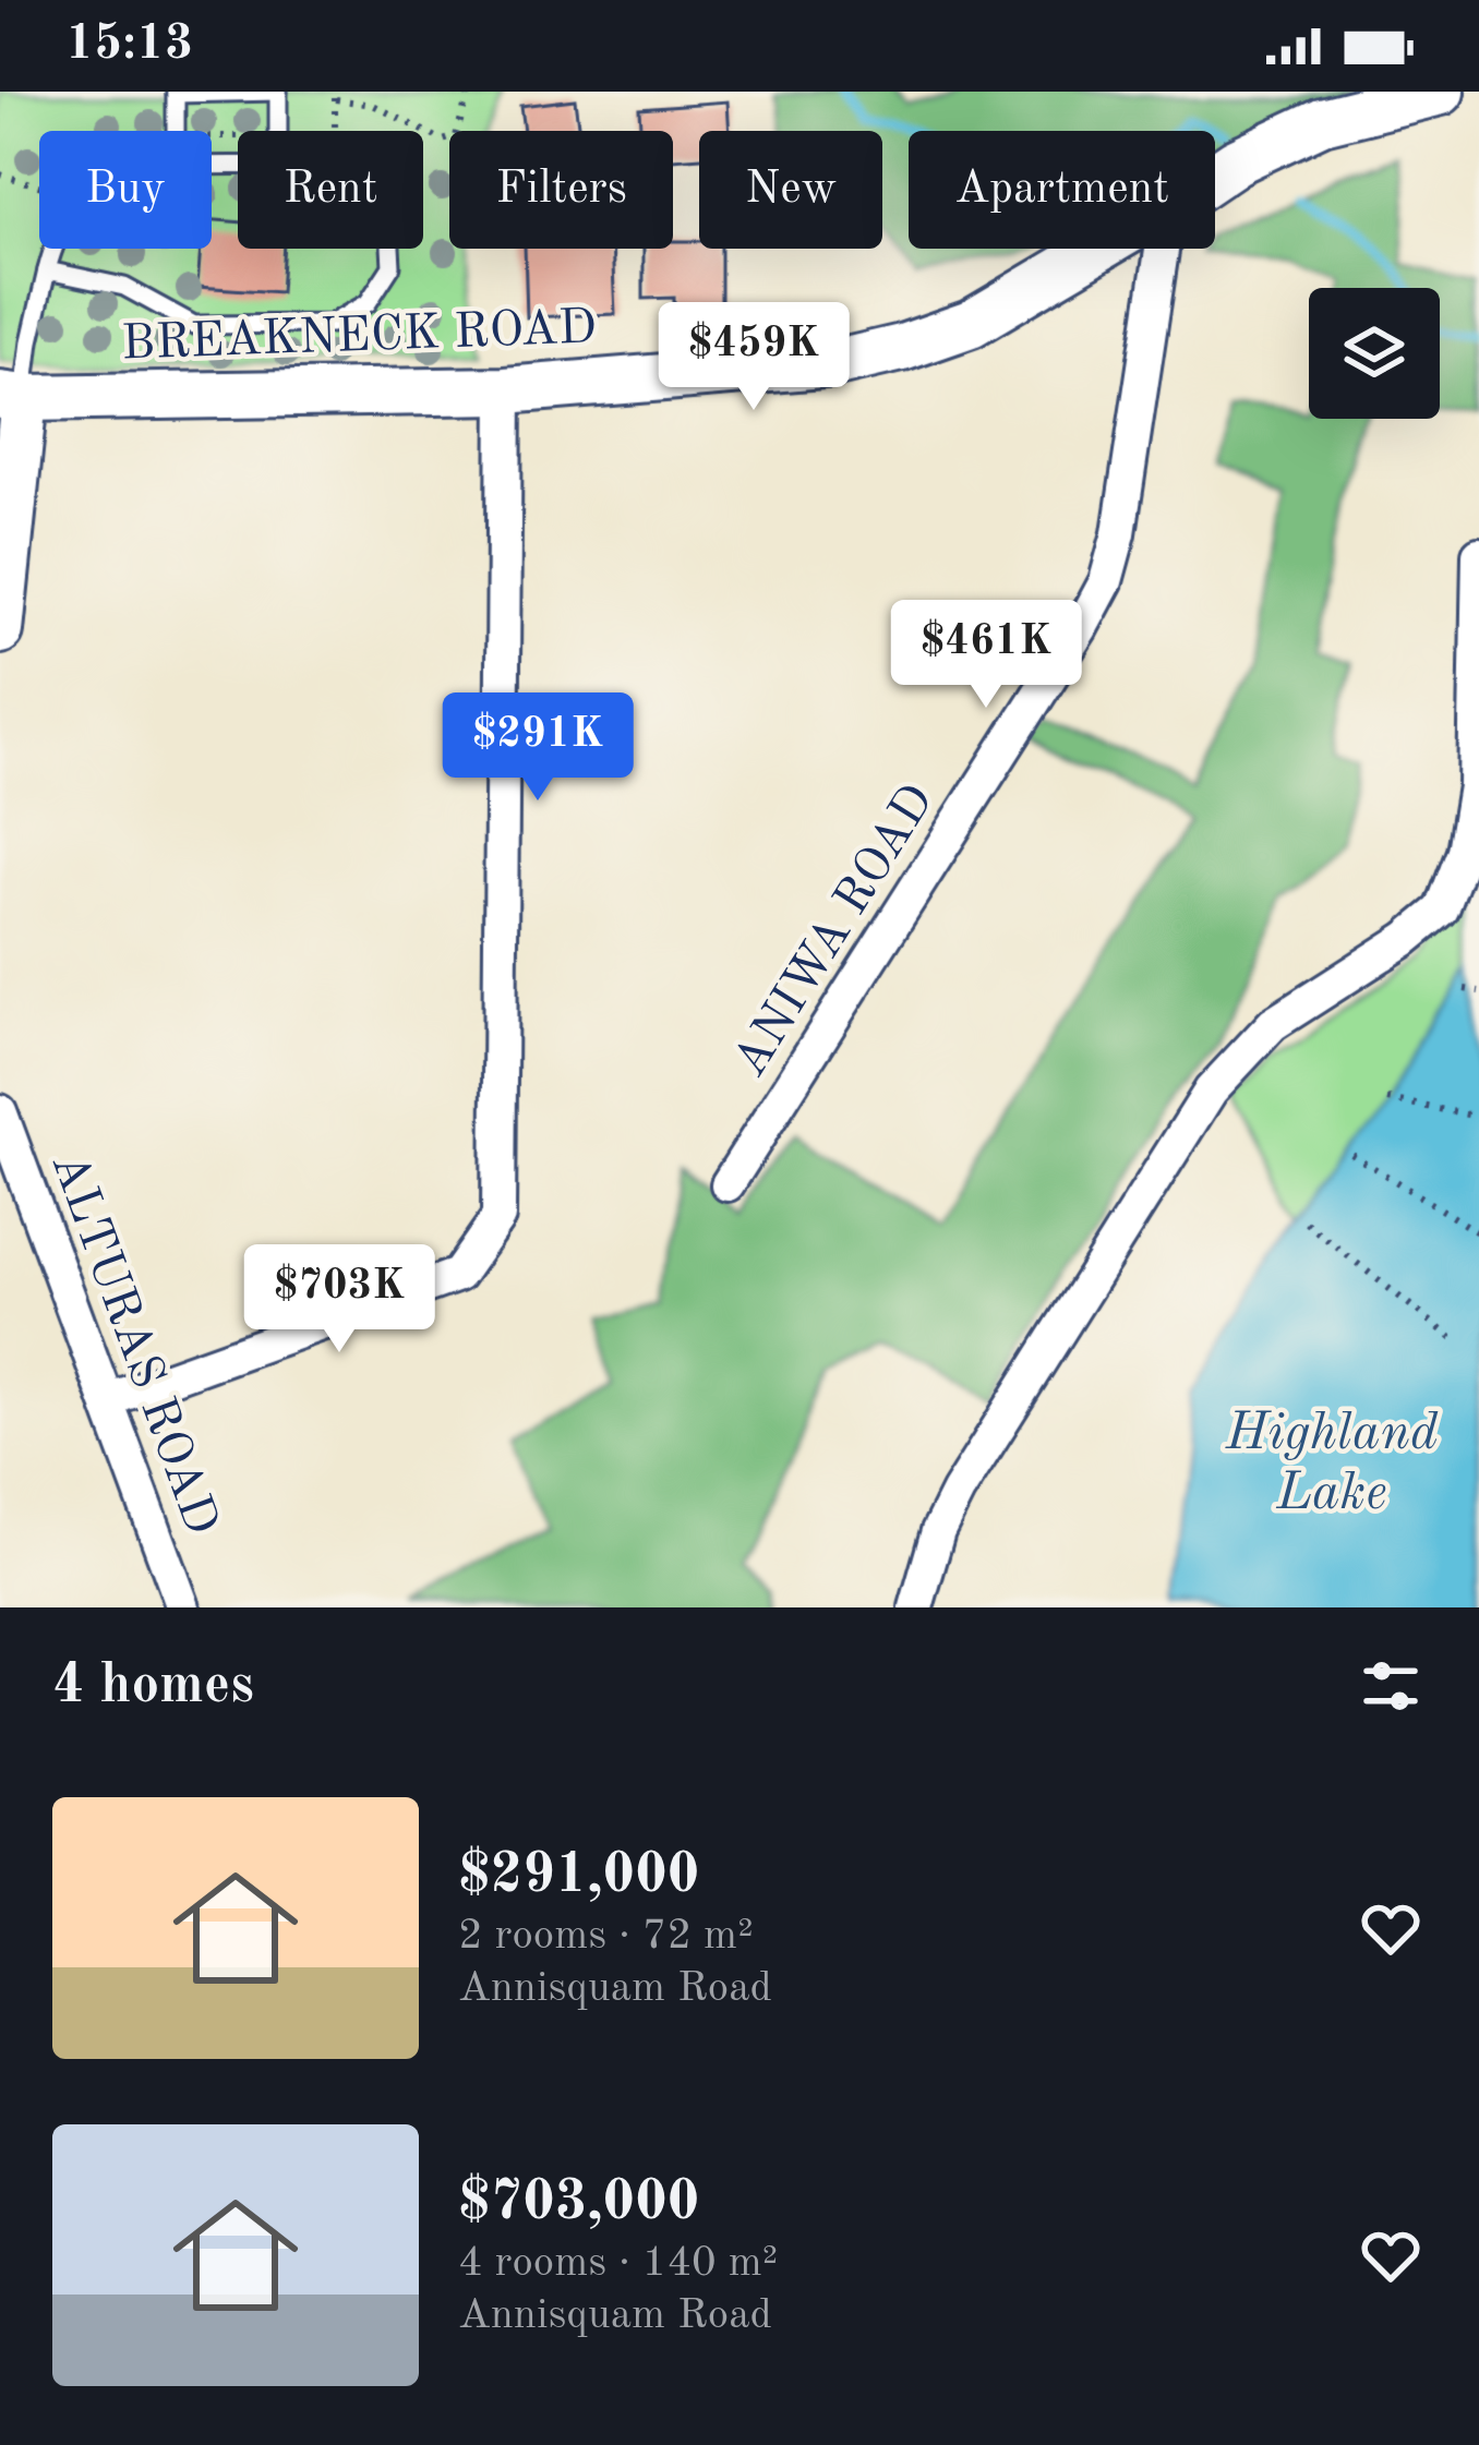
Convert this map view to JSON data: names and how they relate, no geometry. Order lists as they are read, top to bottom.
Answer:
{
  "streets": {
    "street": ["BREAKNECK ROAD", "ANIWA ROAD", "ALTURAS ROAD"]
  },
  "water": ["Highland Lake"],
  "page": {
    "status": "15:13",
    "chip": [
      "Buy",
      "Rent",
      "Filters",
      "New",
      "Apartment"
    ],
    "price": [
      "$459K",
      "$461K",
      "$291K",
      "$703K"
    ],
    "heading": "4 homes",
    "list": [
      {
        "name": "$291,000",
        "note": "2 rooms · 72 m² · Annisquam Road"
      },
      {
        "name": "$703,000",
        "note": "4 rooms · 140 m² · Annisquam Road"
      }
    ]
  }
}
